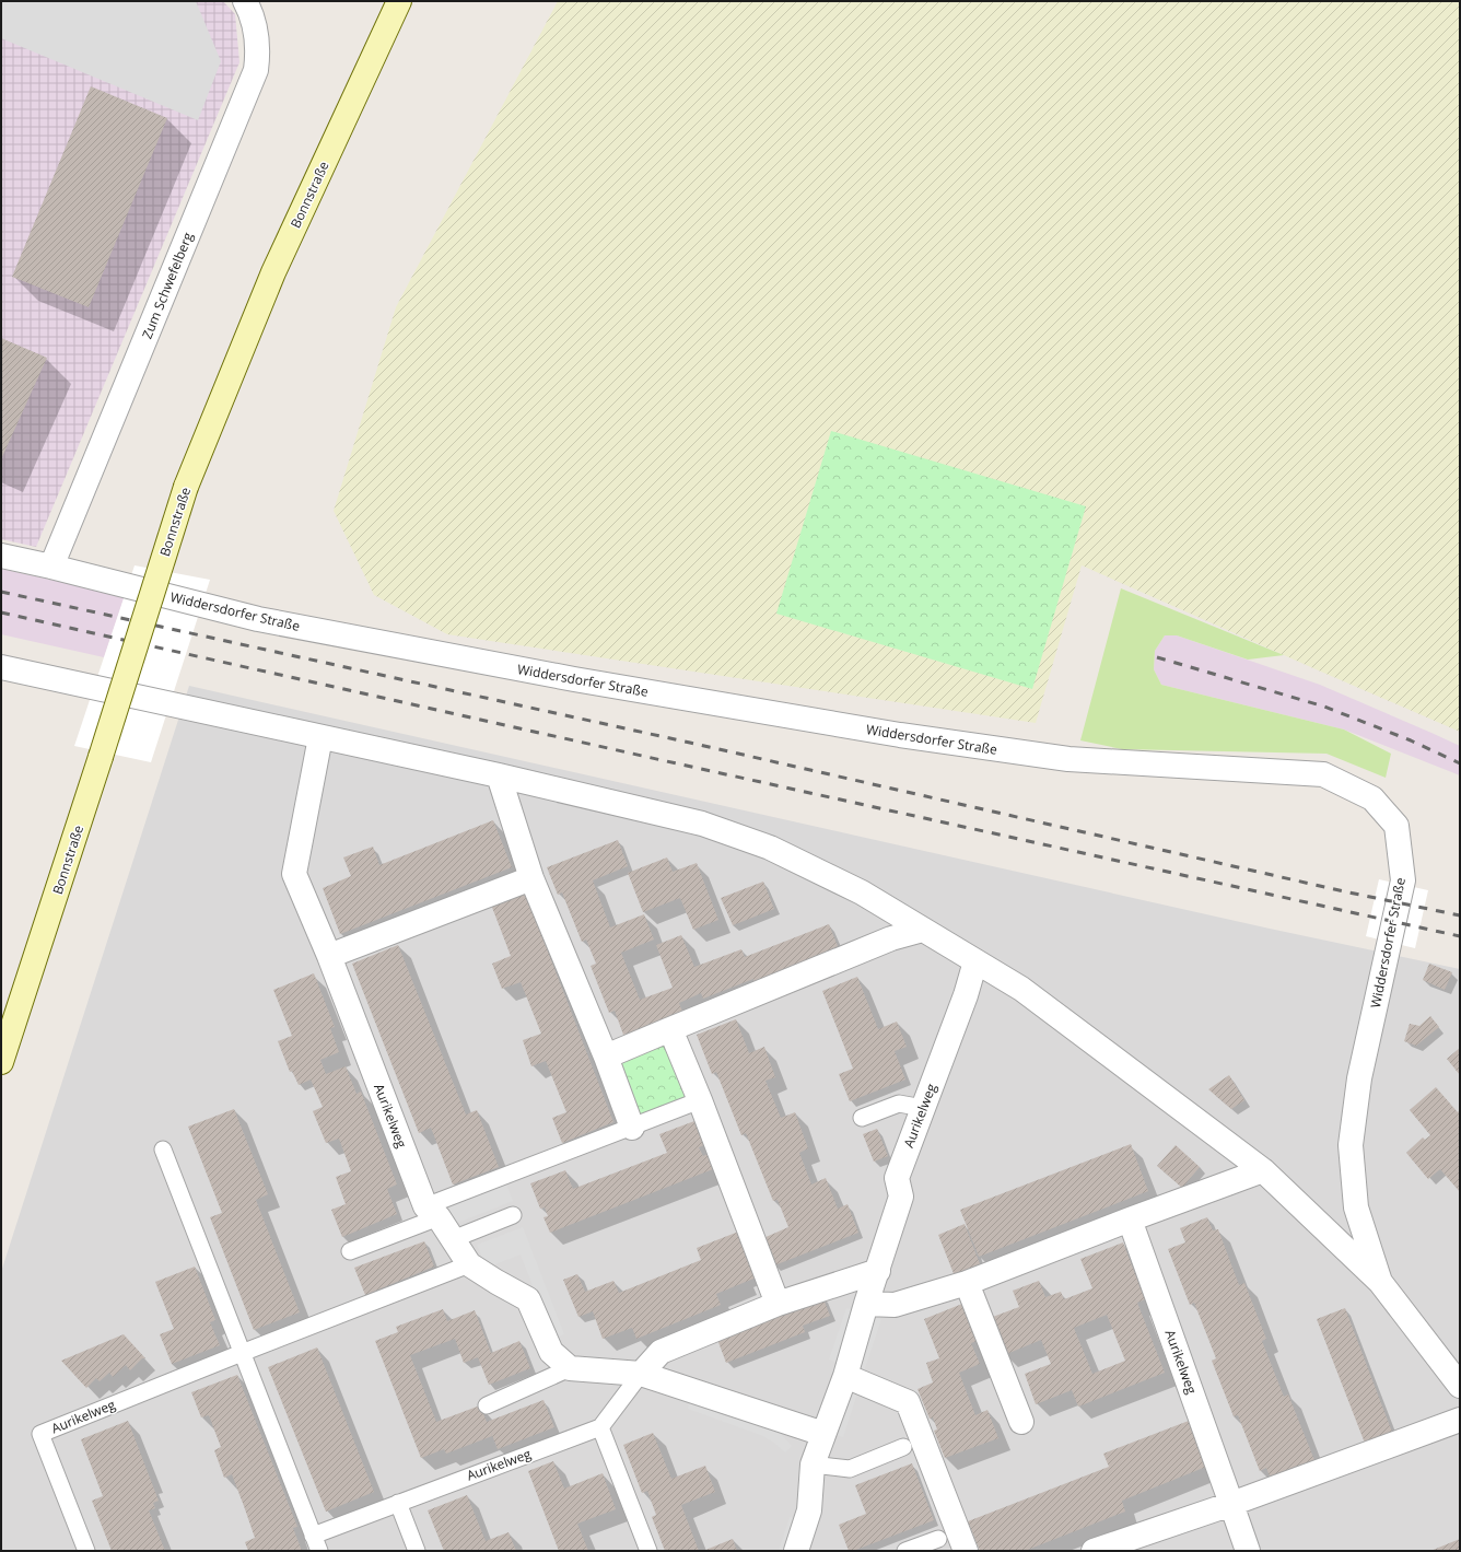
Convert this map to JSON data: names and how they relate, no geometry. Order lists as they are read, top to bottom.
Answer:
{
  "streets": {
    "main road": ["Bonnstraße"],
    "street": ["Zum Schwefelberg", "Widdersdorfer Straße", "Aurikelweg"]
  },
  "crossings": [
    ["Zum Schwefelberg", "Widdersdorfer Straße"],
    ["Widdersdorfer Straße", "Aurikelweg"]
  ]
}
